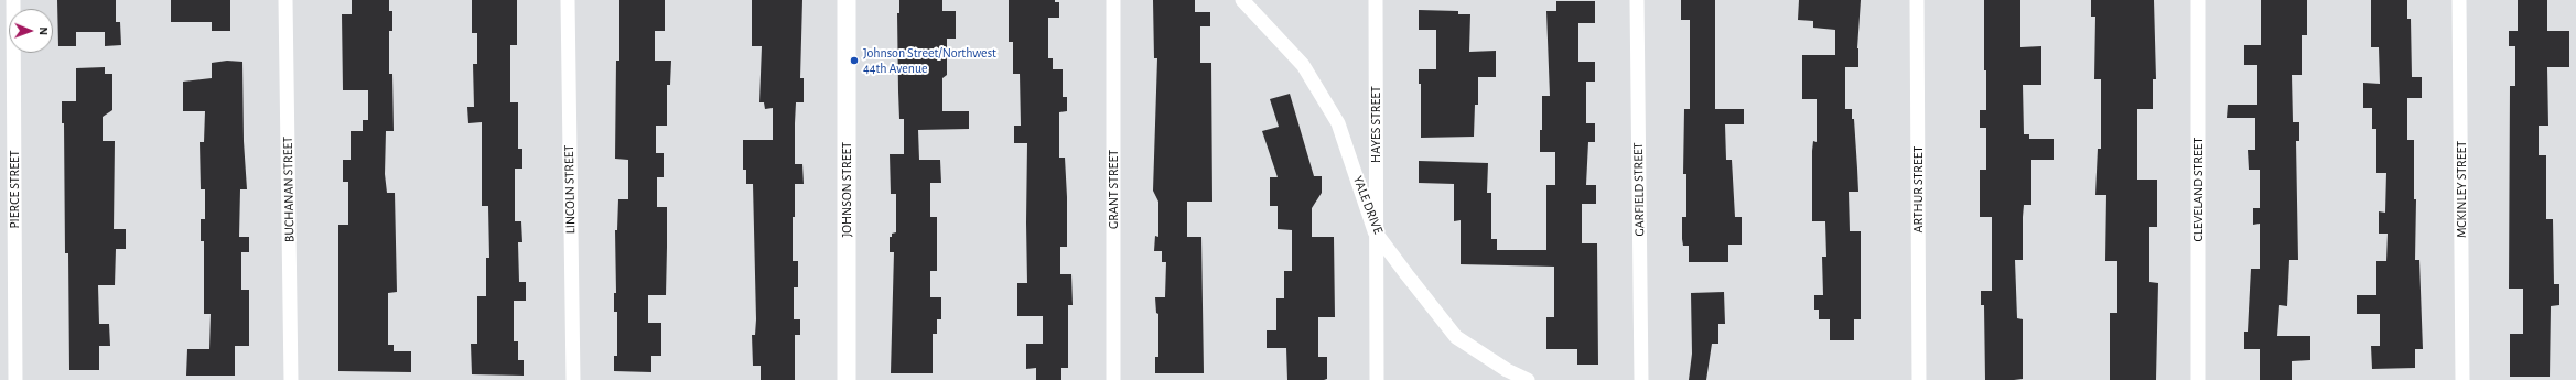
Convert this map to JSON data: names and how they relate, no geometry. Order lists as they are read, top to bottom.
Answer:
{
  "streets": {
    "street": [
      "HAYES STREET",
      "PIERCE STREET",
      "BUCHANAN STREET",
      "LINCOLN STREET",
      "JOHNSON STREET",
      "GRANT STREET",
      "GARFIELD STREET",
      "ARTHUR STREET",
      "CLEVELAND STREET",
      "MCKINLEY STREET",
      "YALE DRIVE"
    ]
  },
  "crossings": [
    ["HAYES STREET", "YALE DRIVE"]
  ],
  "places": ["Johnson Street/Northwest 44th Avenue"],
  "north": "right"
}
